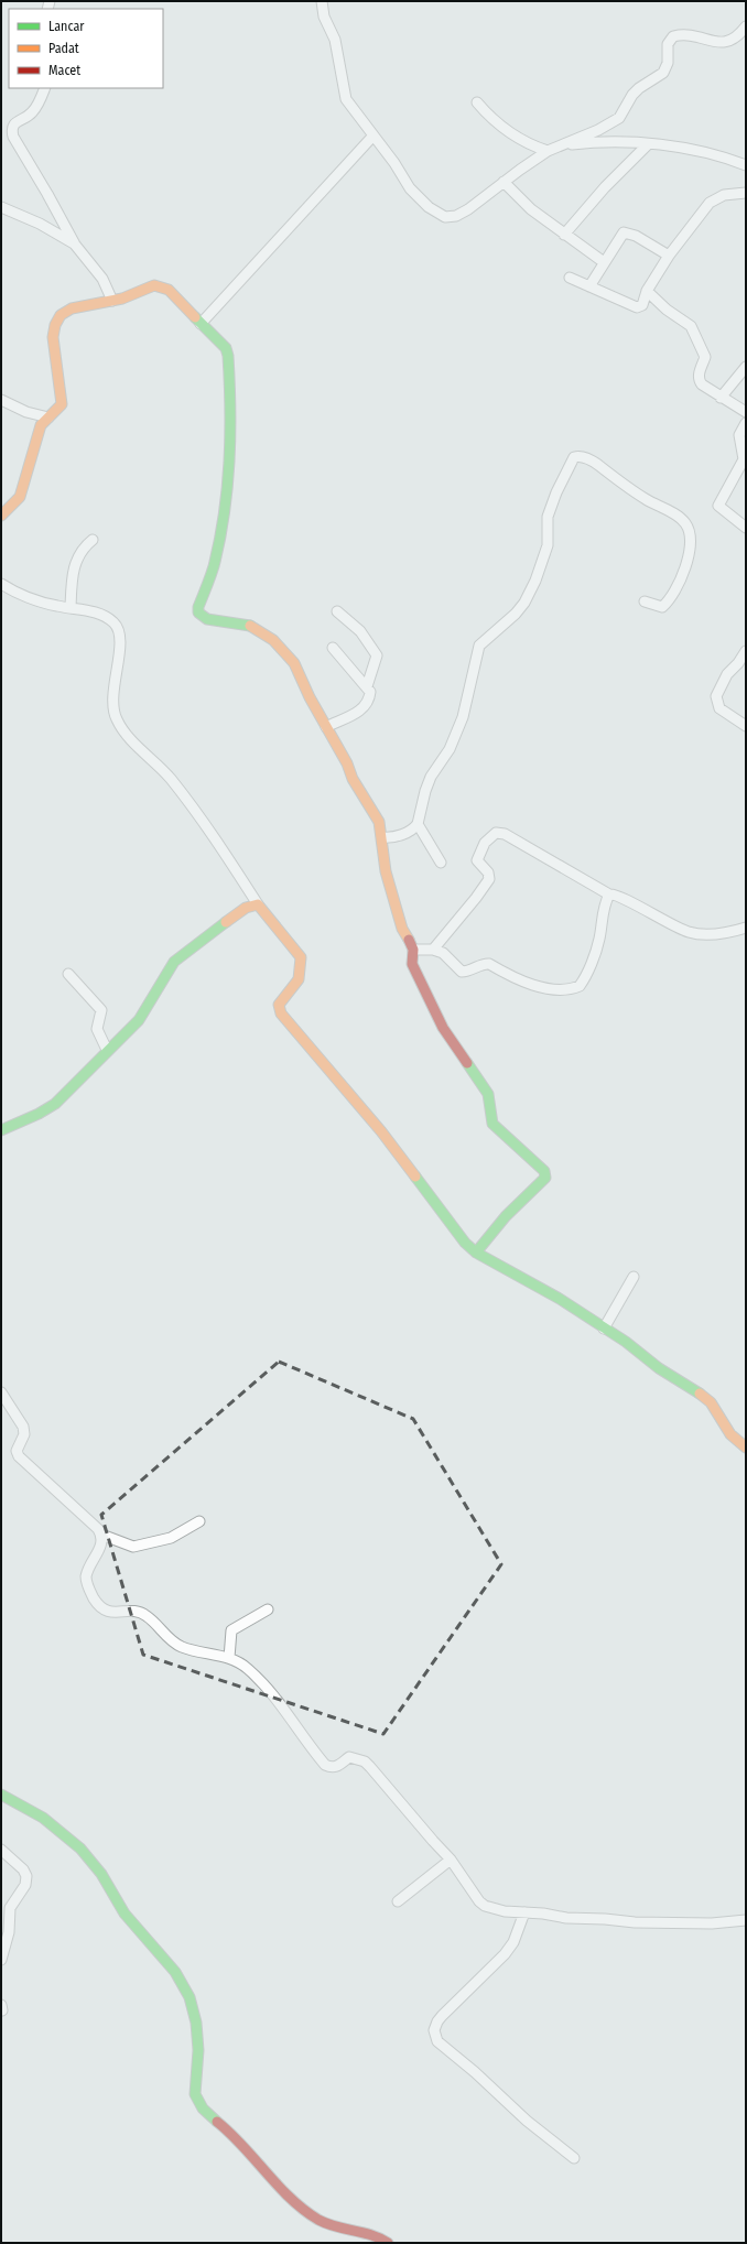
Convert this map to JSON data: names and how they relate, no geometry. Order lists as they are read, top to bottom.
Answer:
{
  "legend": ["Lancar", "Padat", "Macet"]
}
